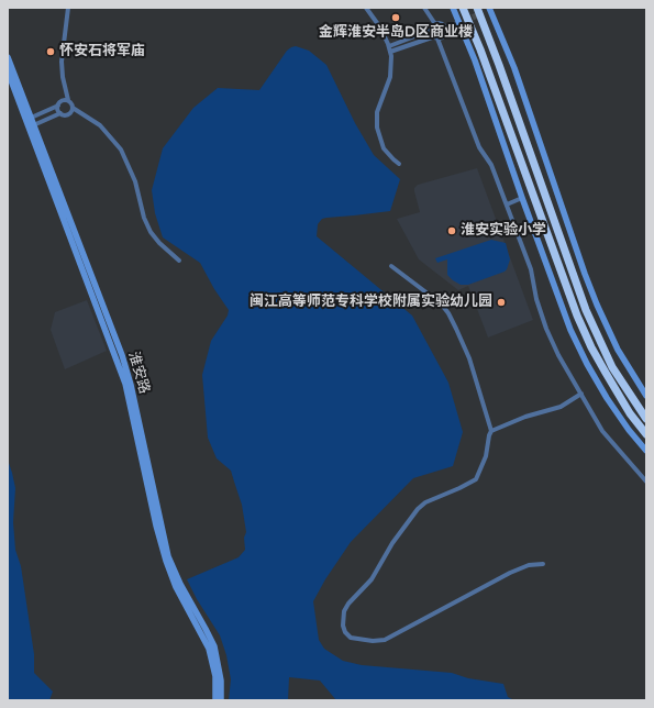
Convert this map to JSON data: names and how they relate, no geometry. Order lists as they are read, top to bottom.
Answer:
{
  "streets": {
    "main road": ["淮安路"]
  },
  "places": [
    "金辉淮安半岛D区商业楼",
    "怀安石将军庙",
    "淮安实验小学",
    "闽江高等师范专科学校附属实验幼儿园"
  ]
}
